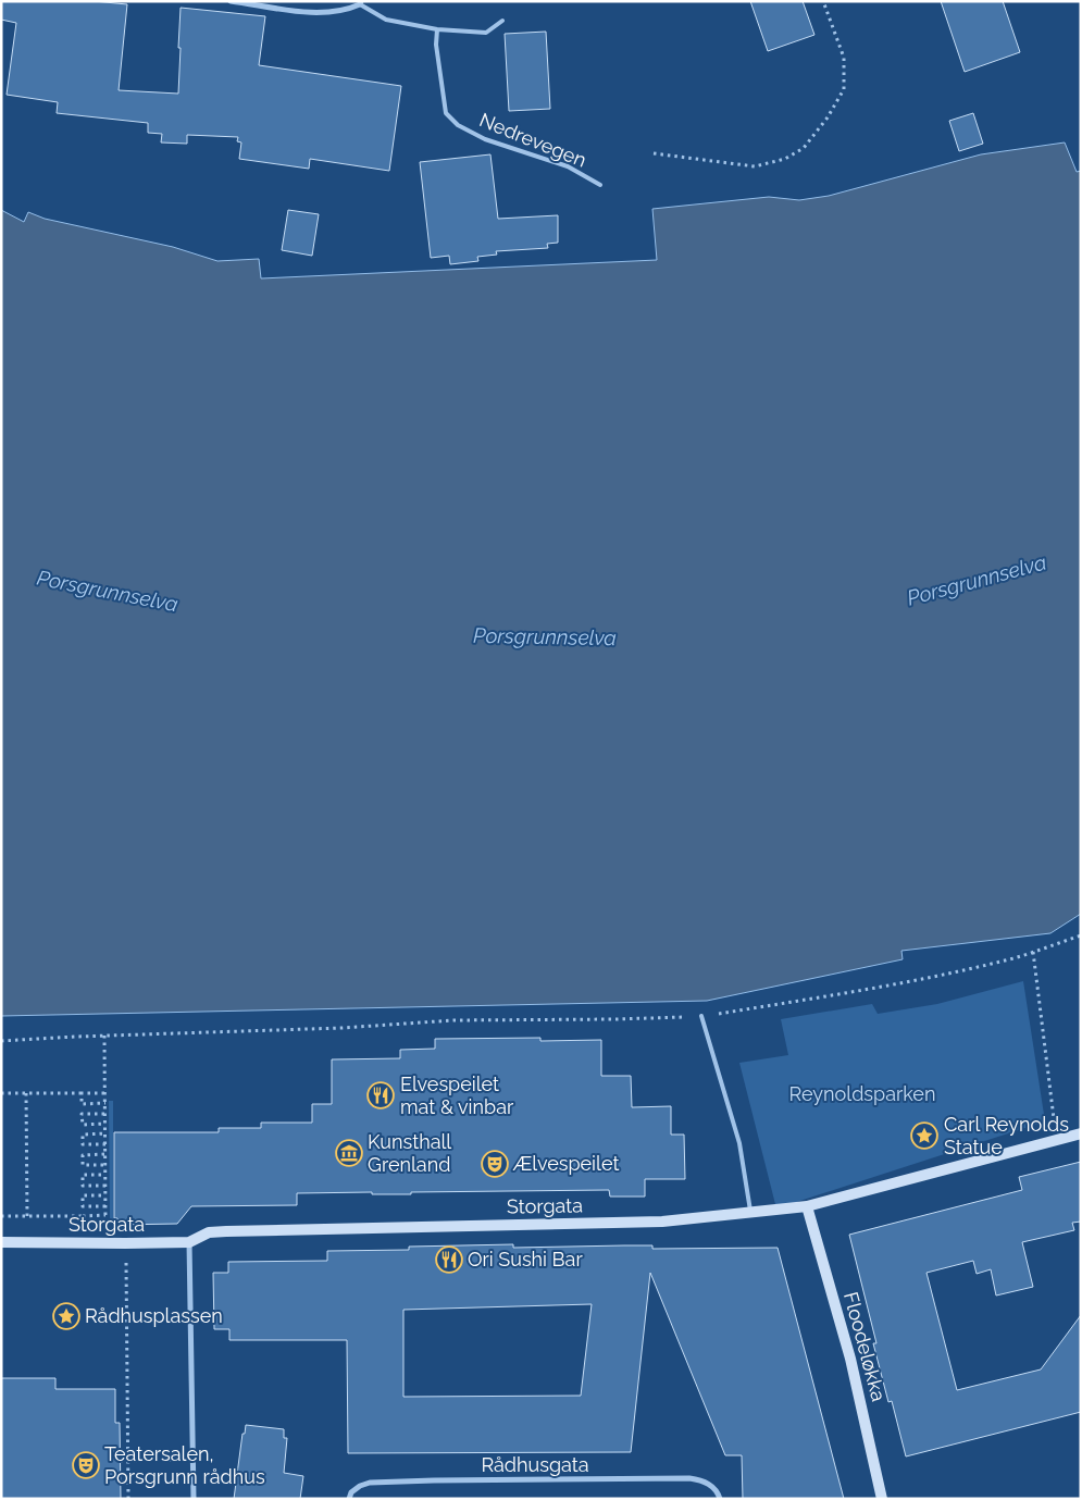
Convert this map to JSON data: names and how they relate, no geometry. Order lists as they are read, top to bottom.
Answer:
{
  "streets": {
    "street": ["Storgata", "Floodeløkka", "Rådhusgata"],
    "lane": ["Nedrevegen"]
  },
  "crossings": [
    ["Storgata", "Floodeløkka"]
  ],
  "water": ["Porsgrunnselva"],
  "parks": ["Reynoldsparken"],
  "places": {
    "restaurant": ["Elvespeilet mat & vinbar", "Ori Sushi Bar"],
    "place": ["Carl Reynolds Statue", "Rådhusplassen"],
    "museum": ["Kunsthall Grenland"],
    "theatre": ["Ælvespeilet", "Teatersalen, Porsgrunn rådhus"]
  }
}
